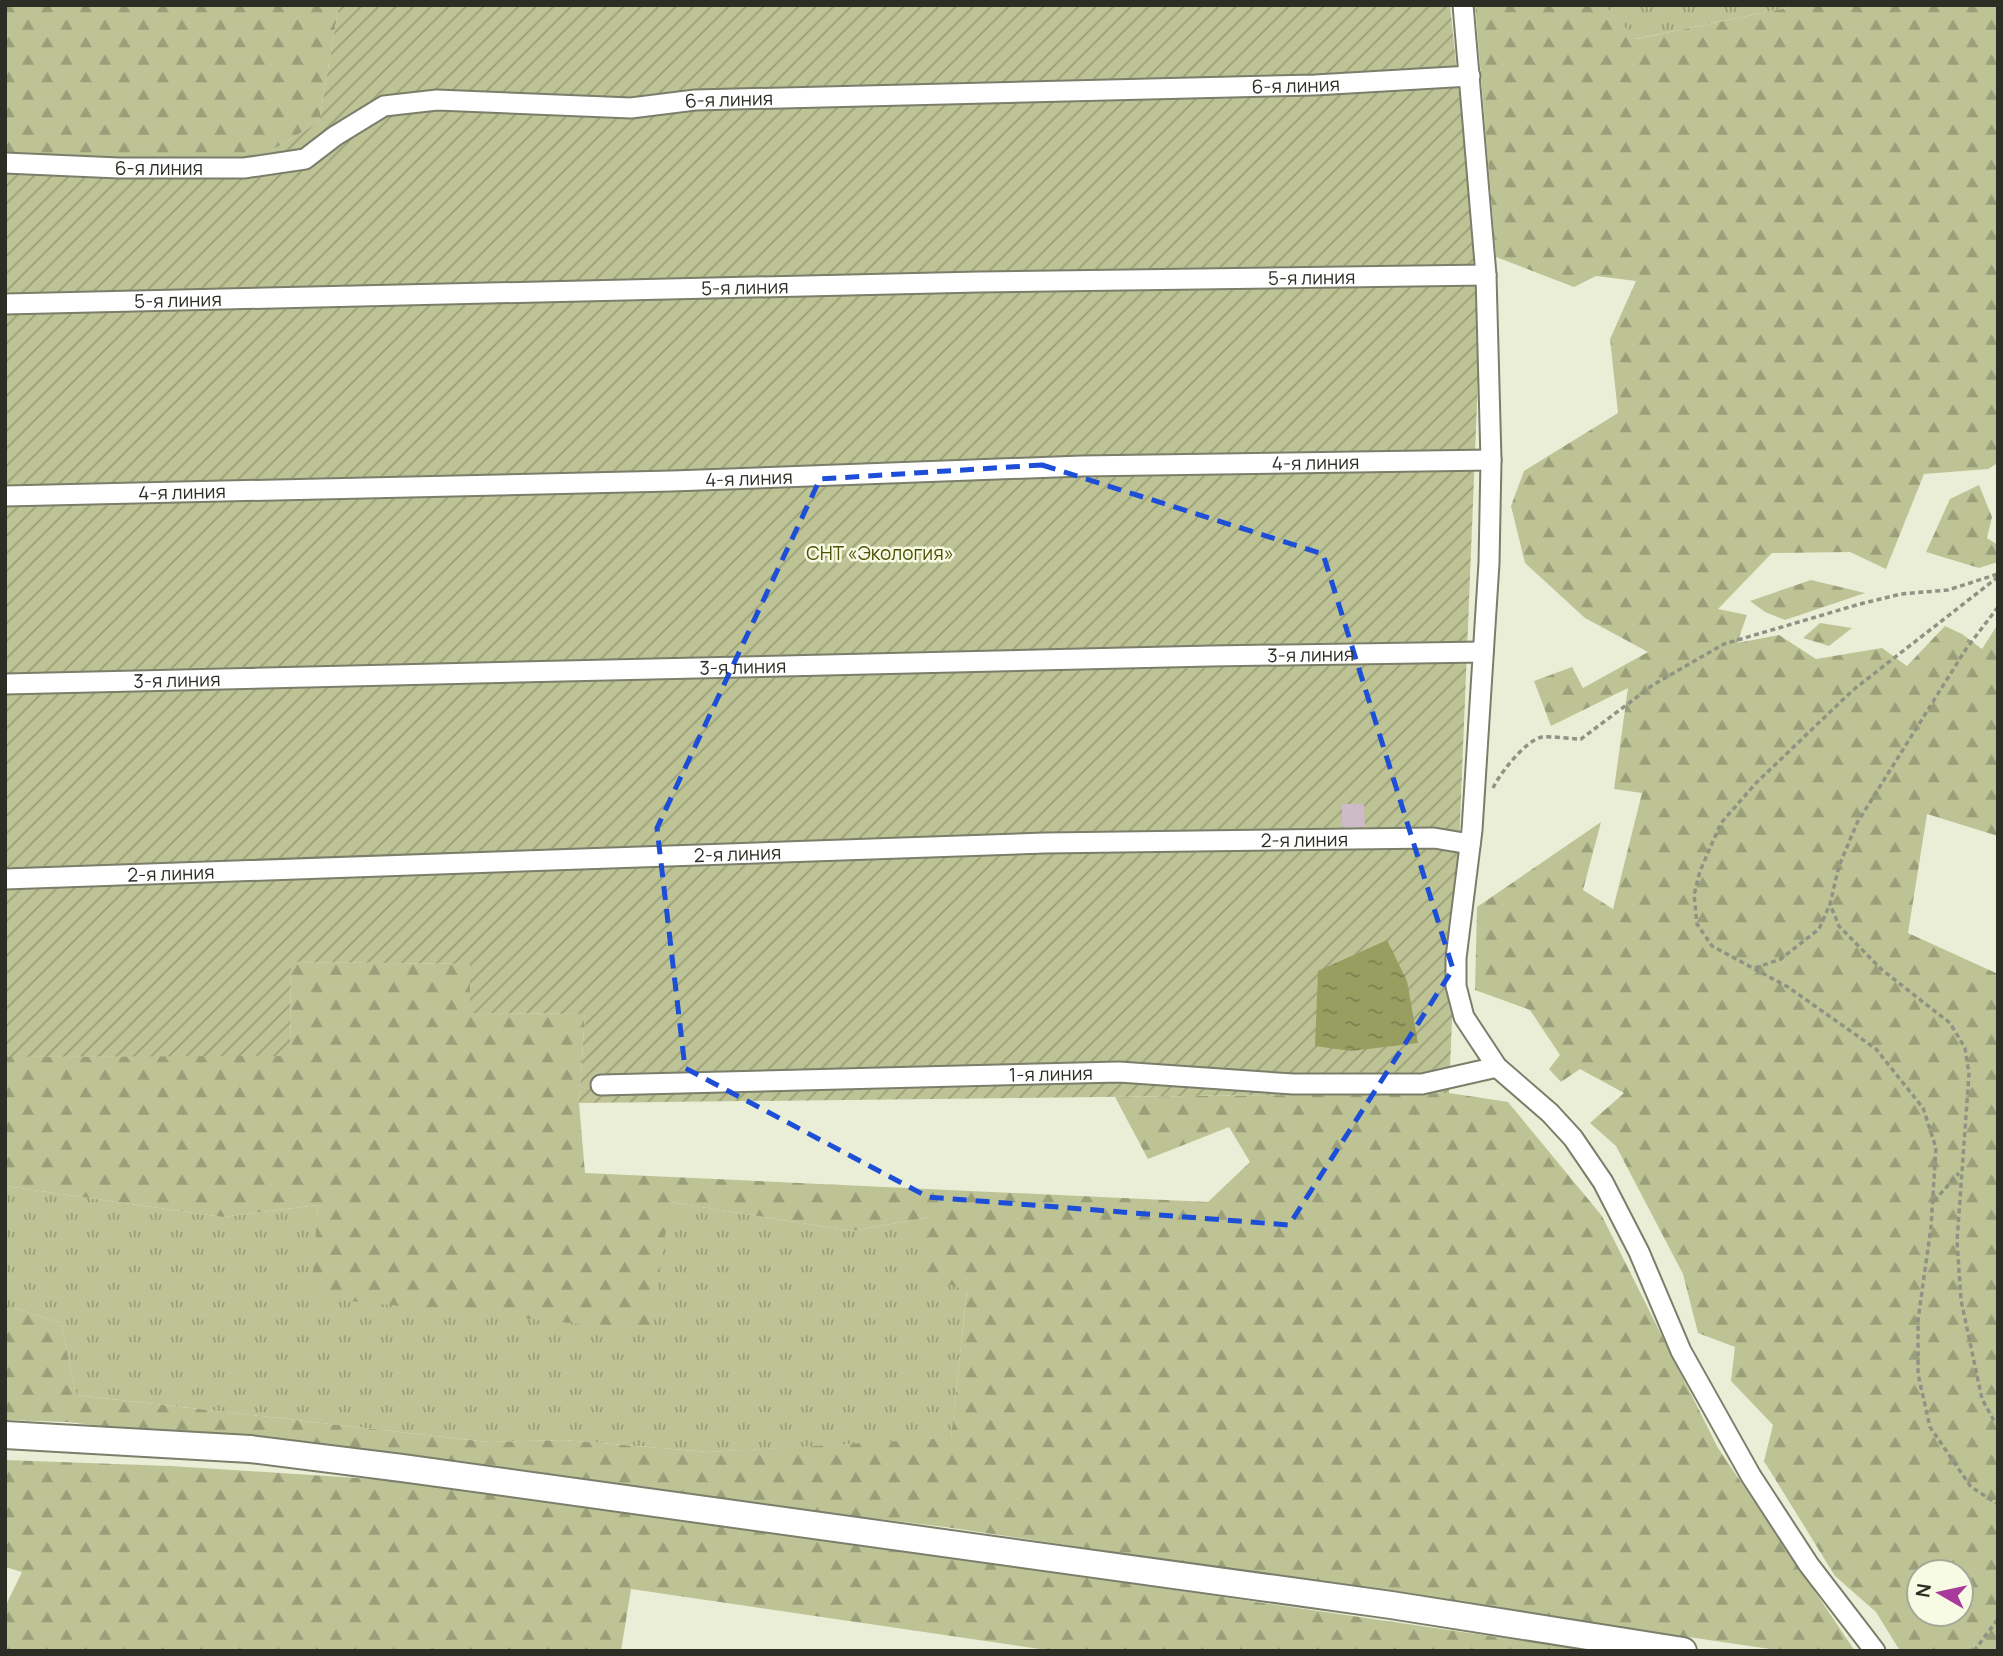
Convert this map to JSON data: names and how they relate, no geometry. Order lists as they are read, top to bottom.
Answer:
{
  "streets": {
    "street": [
      "6-я линия",
      "5-я линия",
      "4-я линия",
      "3-я линия",
      "2-я линия",
      "1-я линия"
    ]
  },
  "parks": ["СНТ «Экология»"],
  "north": "left"
}
